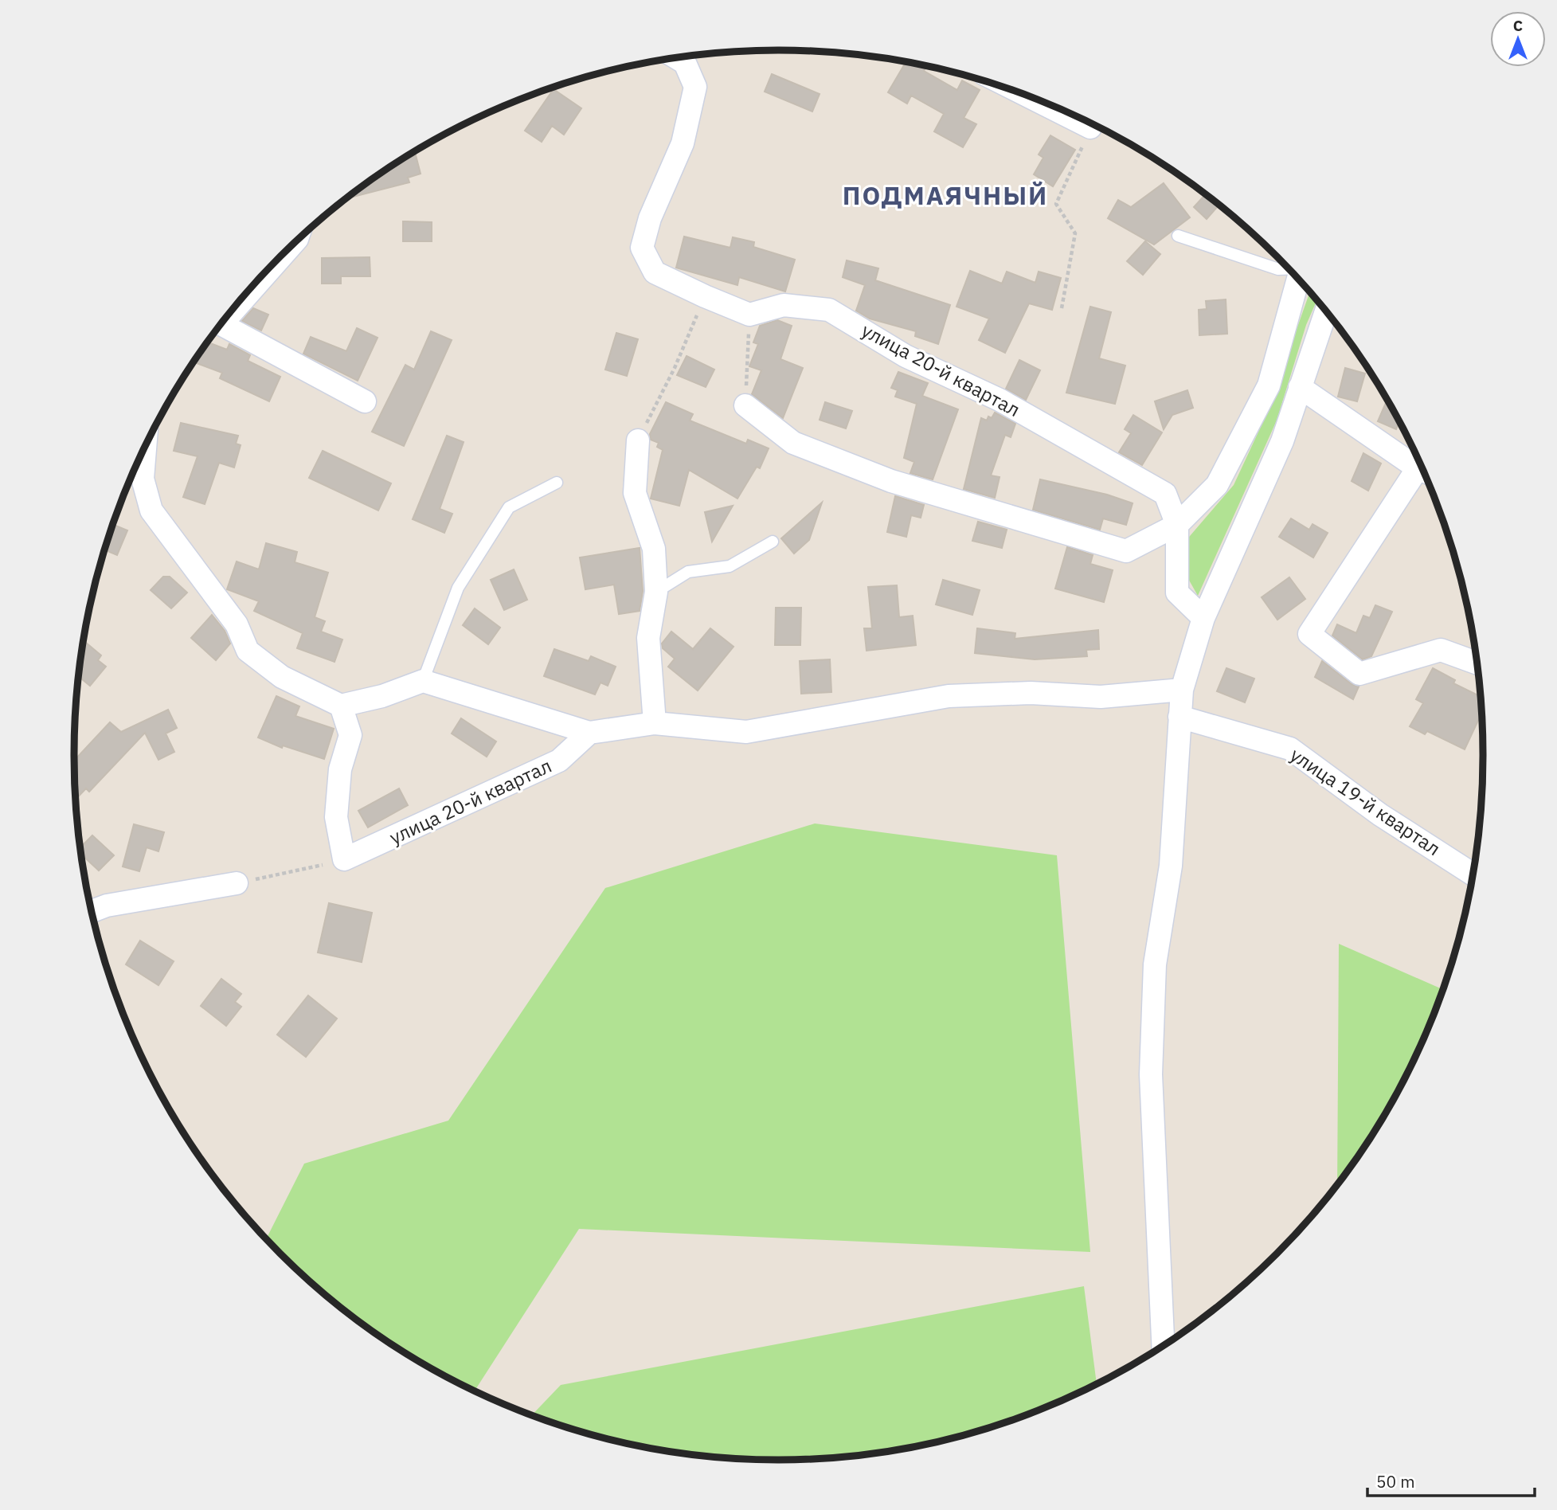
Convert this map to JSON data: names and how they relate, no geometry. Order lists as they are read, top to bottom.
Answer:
{
  "streets": {
    "street": ["улица 20-й квартал", "улица 19-й квартал"]
  },
  "districts": ["ПОДМАЯЧНЫЙ"],
  "scale_bar": "50 m",
  "north": "top"
}
